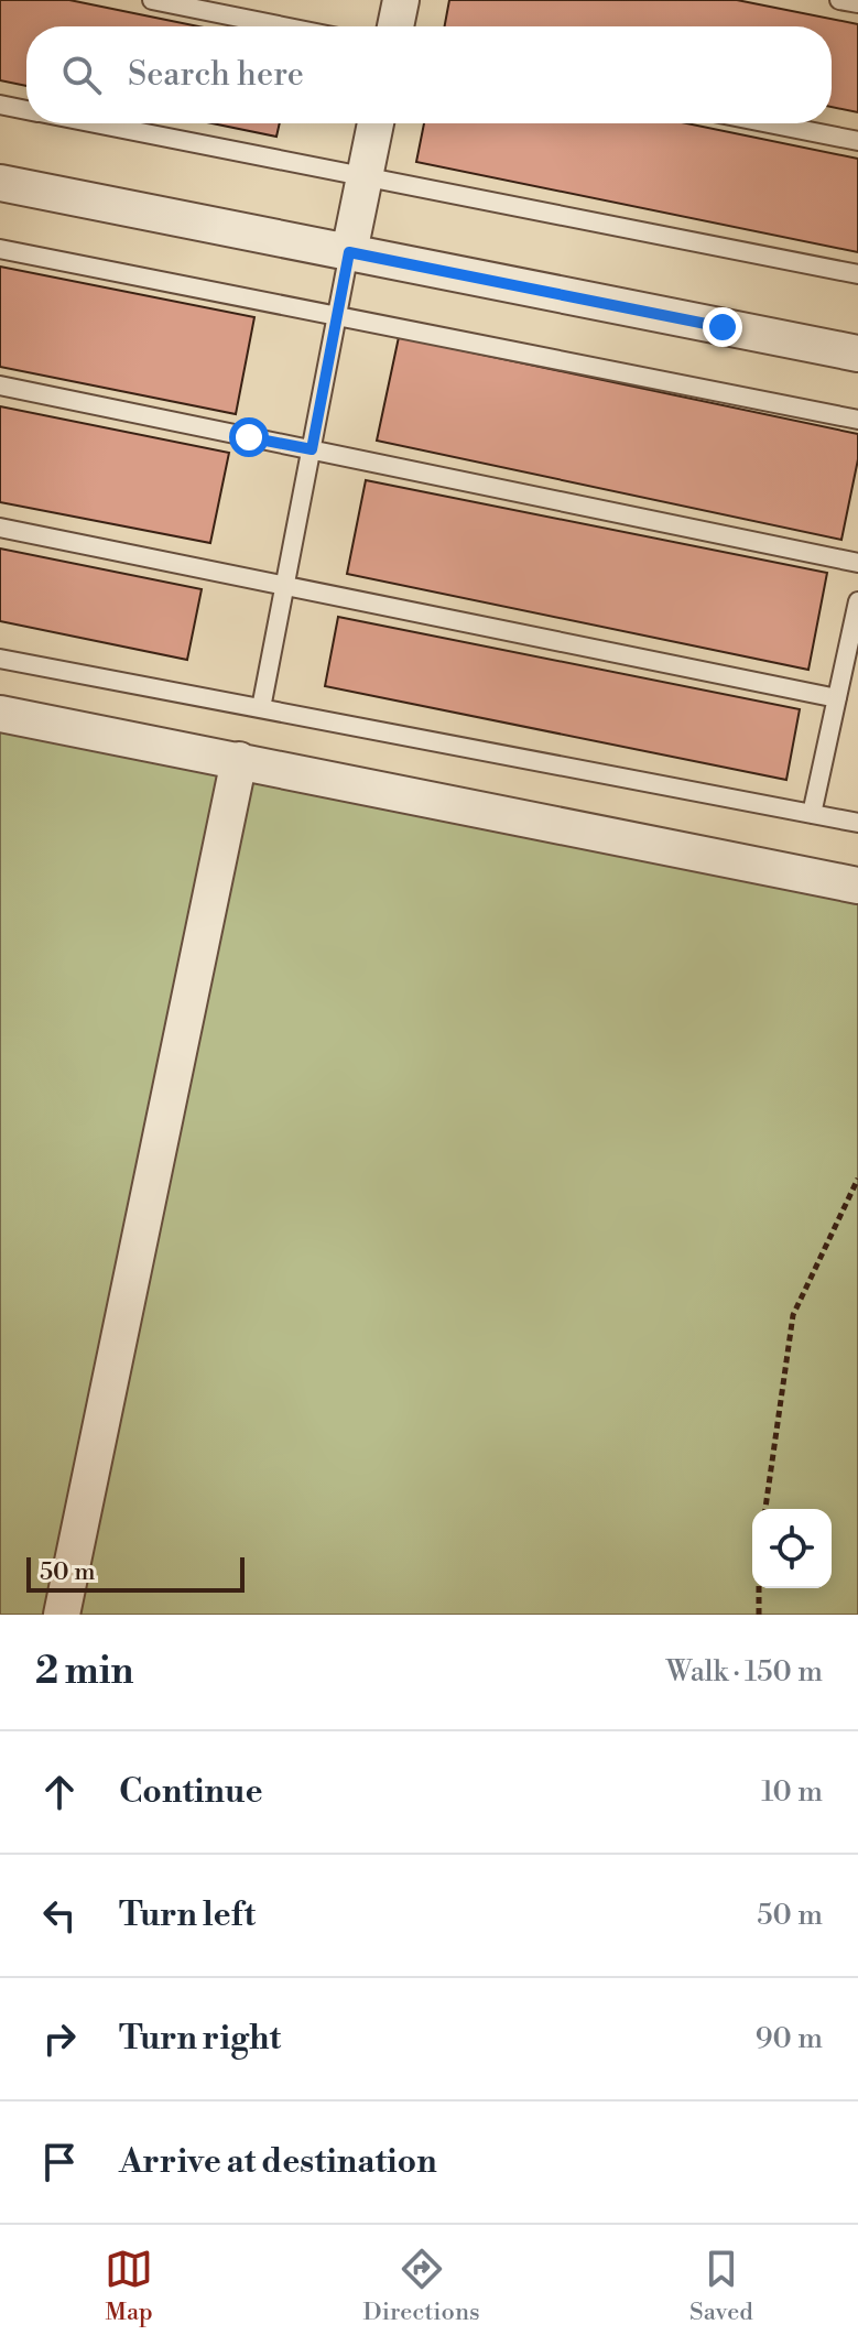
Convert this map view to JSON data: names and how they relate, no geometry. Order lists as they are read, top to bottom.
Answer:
{
  "scale_bar": "50 m",
  "page": {
    "search": "Search here",
    "scale": "50 m",
    "heading": ["2 min", "Walk · 150 m"],
    "list": [
      ["Continue", "10 m"],
      ["Turn left", "50 m"],
      ["Turn right", "90 m"],
      "Arrive at destination"
    ],
    "nav": ["Map", "Directions", "Saved"]
  }
}
